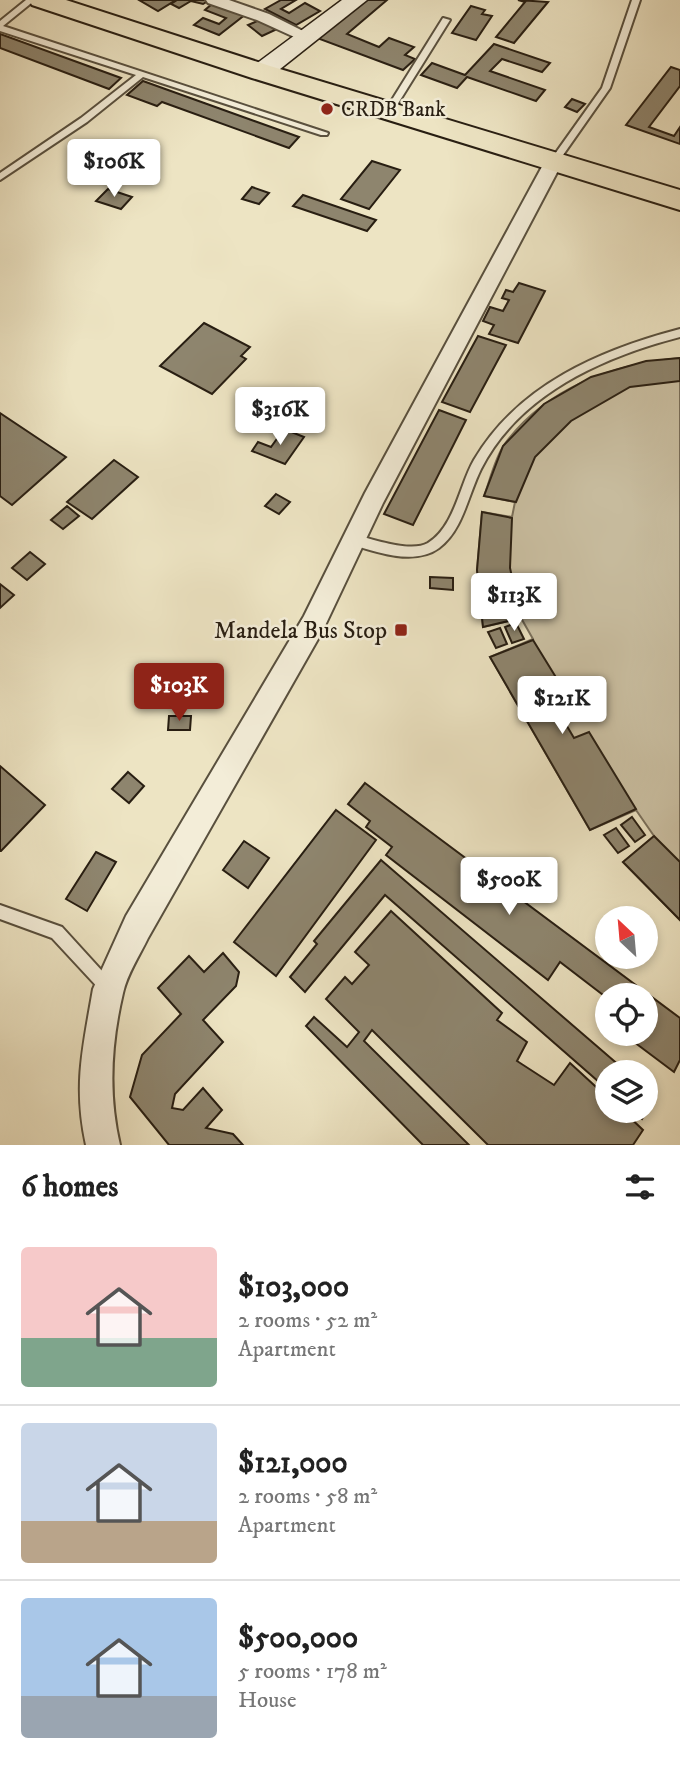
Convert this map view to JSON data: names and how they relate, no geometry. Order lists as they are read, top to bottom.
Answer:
{
  "places": {
    "other": ["CRDB Bank"],
    "transit": ["Mandela Bus Stop"]
  },
  "north": "top left",
  "page": {
    "price": [
      "$106K",
      "$316K",
      "$113K",
      "$103K",
      "$121K",
      "$500K"
    ],
    "heading": "6 homes",
    "list": [
      {
        "name": "$103,000",
        "note": "2 rooms · 52 m² · Apartment"
      },
      {
        "name": "$121,000",
        "note": "2 rooms · 58 m² · Apartment"
      },
      {
        "name": "$500,000",
        "note": "5 rooms · 178 m² · House"
      }
    ]
  }
}
